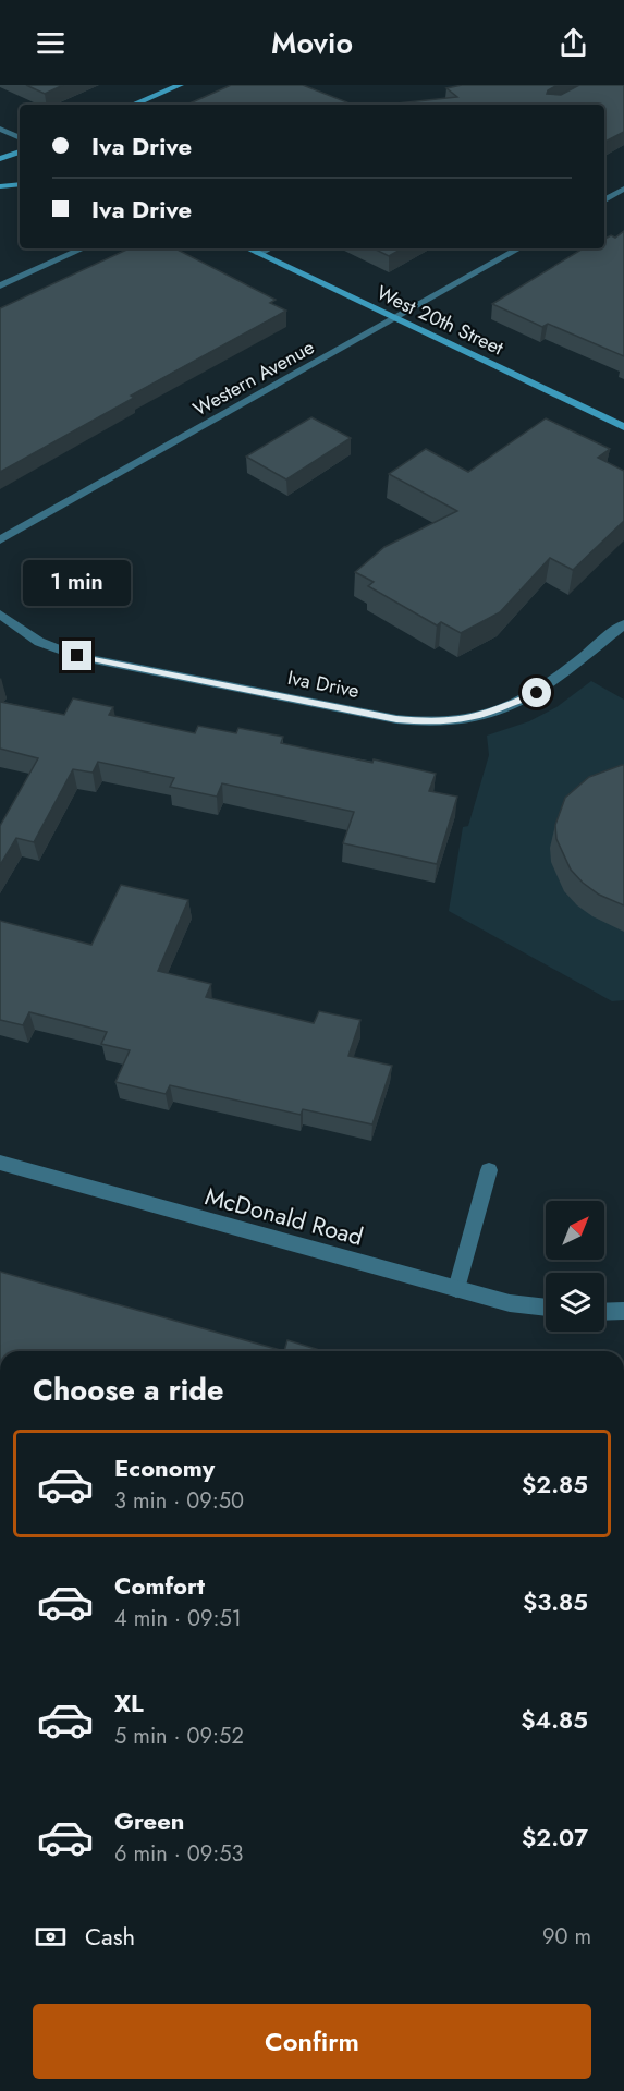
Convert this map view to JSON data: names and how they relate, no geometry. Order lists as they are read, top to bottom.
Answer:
{
  "streets": {
    "main road": ["West 20th Street"],
    "street": ["Western Avenue", "Iva Drive", "McDonald Road"]
  },
  "crossings": [
    ["West 20th Street", "Western Avenue"]
  ],
  "north": "top right",
  "page": {
    "header": "Movio",
    "banner": ["Iva Drive", "Iva Drive"],
    "bubble": "1 min",
    "heading": "Choose a ride",
    "list": [
      {
        "name": "Economy",
        "note": "3 min · 09:50",
        "value": "$2.85"
      },
      {
        "name": "Comfort",
        "note": "4 min · 09:51",
        "value": "$3.85"
      },
      {
        "name": "XL",
        "note": "5 min · 09:52",
        "value": "$4.85"
      },
      {
        "name": "Green",
        "note": "6 min · 09:53",
        "value": "$2.07"
      }
    ],
    "pay": ["Cash", "90 m"],
    "buttons": "Confirm"
  }
}
